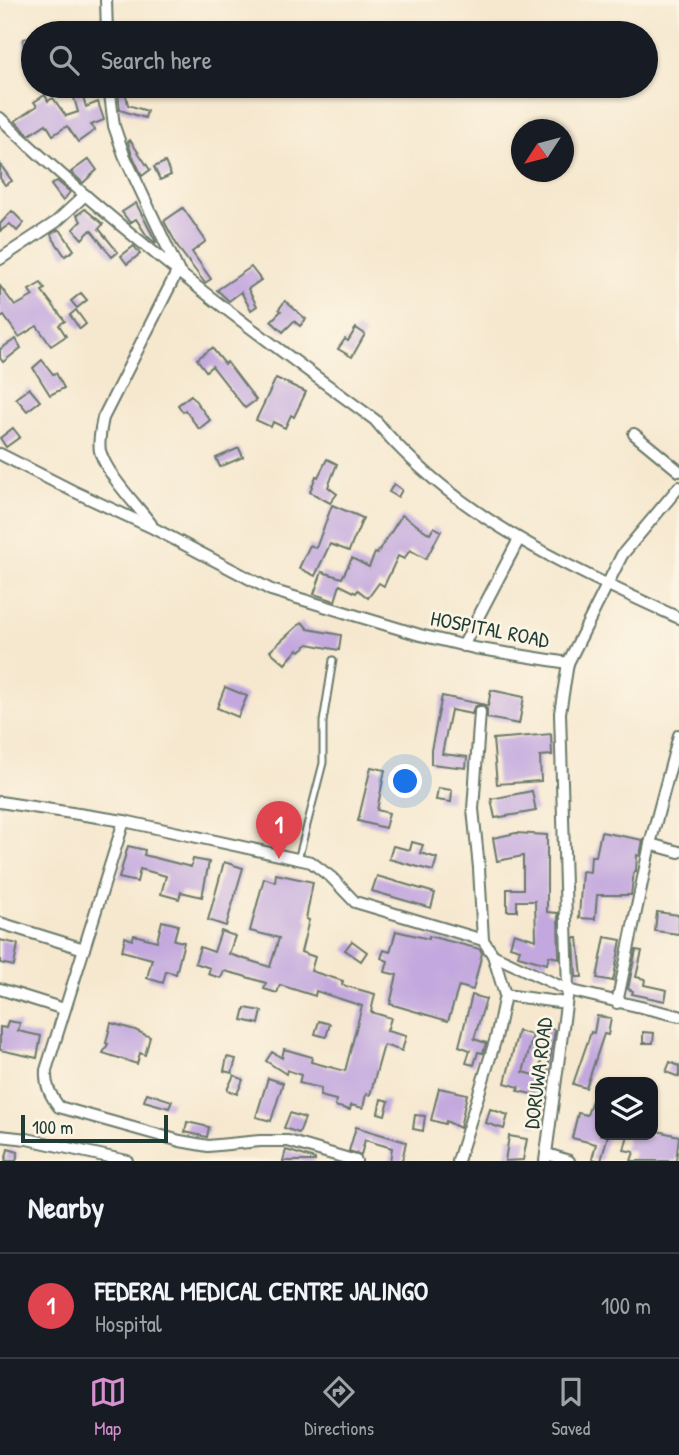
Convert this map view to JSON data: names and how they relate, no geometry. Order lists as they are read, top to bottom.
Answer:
{
  "streets": {
    "street": ["HOSPITAL ROAD", "DORUWA ROAD"]
  },
  "crossings": [
    ["HOSPITAL ROAD", "DORUWA ROAD"]
  ],
  "scale_bar": "100 m",
  "north": "bottom left",
  "page": {
    "search": "Search here",
    "pins": "1",
    "scale": "100 m",
    "heading": "Nearby",
    "list": [
      {
        "mark": "1",
        "name": "FEDERAL MEDICAL CENTRE JALINGO",
        "note": "Hospital",
        "value": "100 m"
      }
    ],
    "nav": ["Map", "Directions", "Saved"]
  }
}
